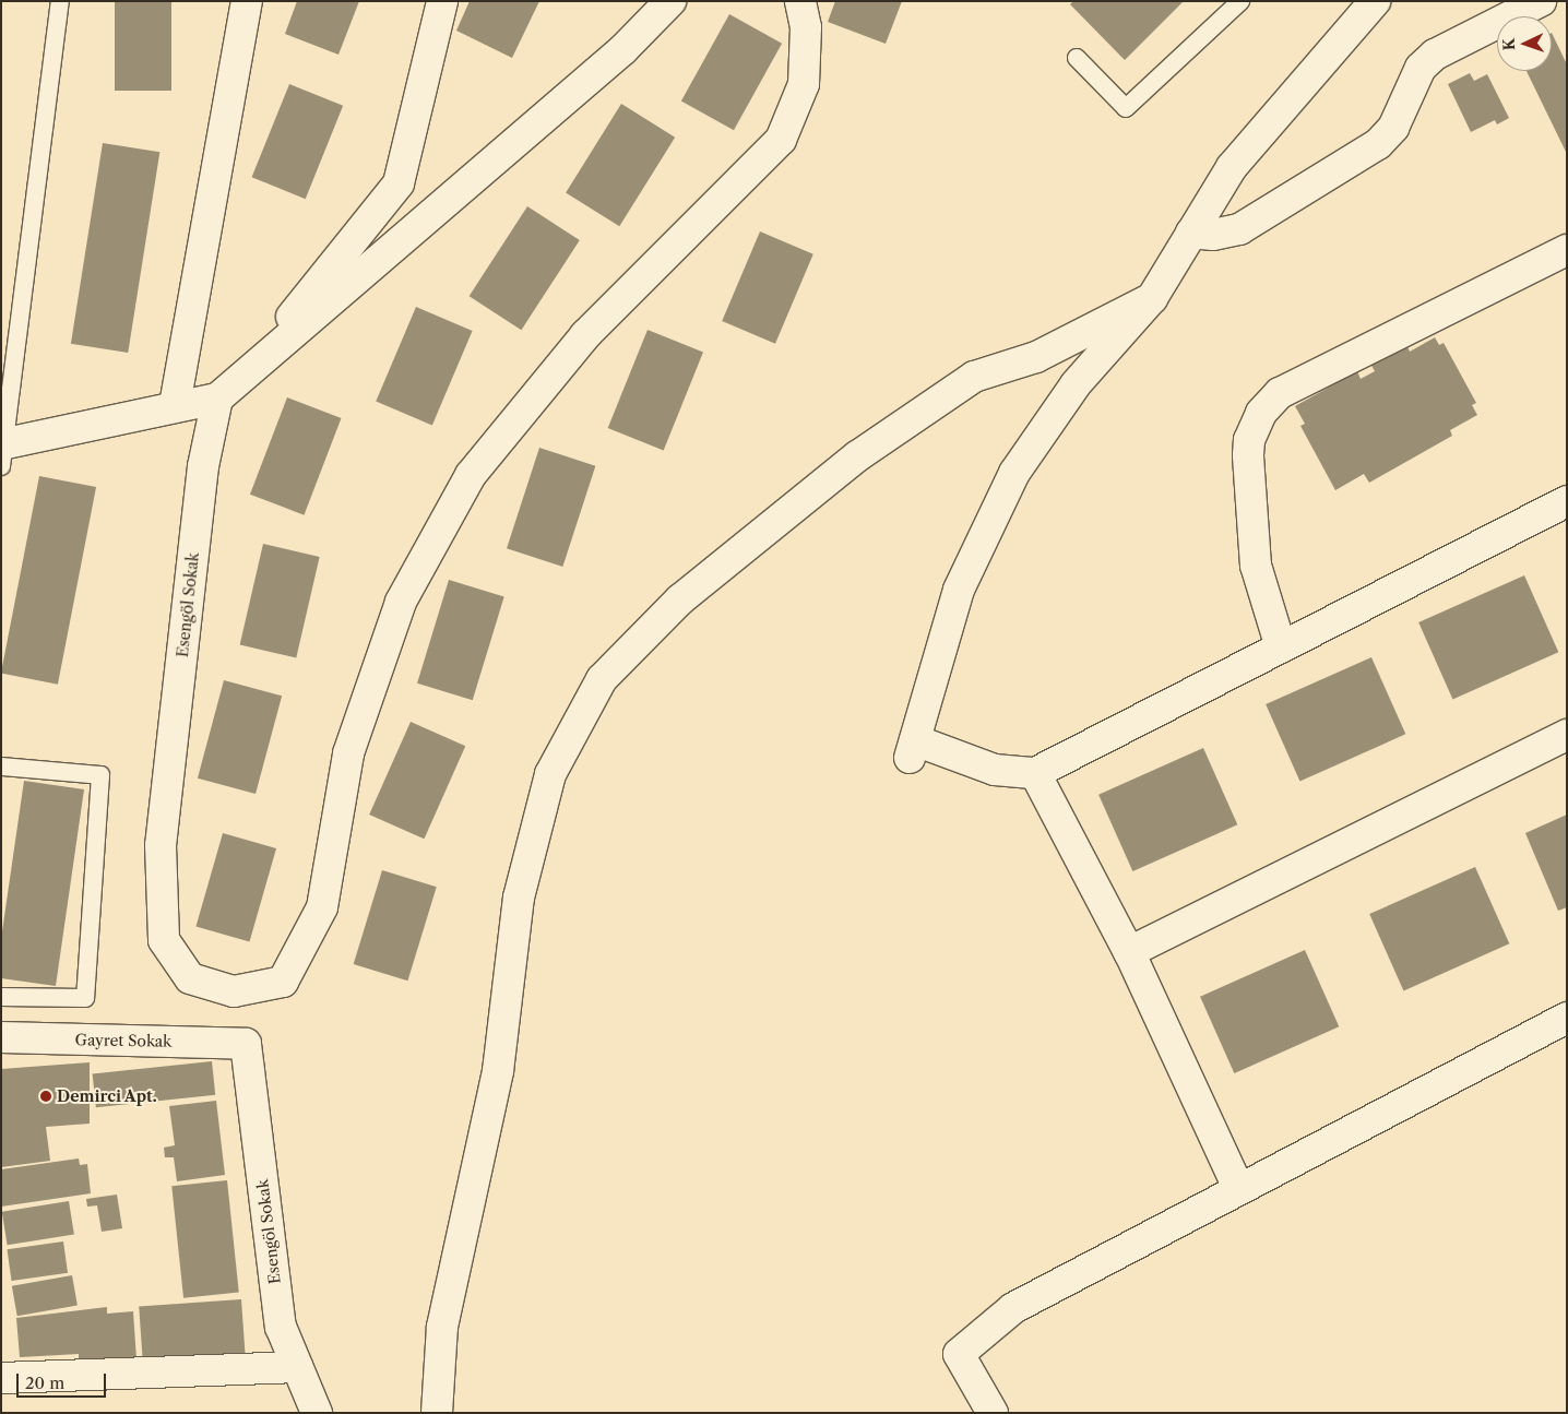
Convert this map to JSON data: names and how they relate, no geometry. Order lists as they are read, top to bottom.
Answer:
{
  "streets": {
    "street": ["Esengöl Sokak", "Gayret Sokak"]
  },
  "crossings": [
    ["Esengöl Sokak", "Gayret Sokak"]
  ],
  "places": ["Demirci Apt."],
  "scale_bar": "20 m",
  "north": "left"
}
